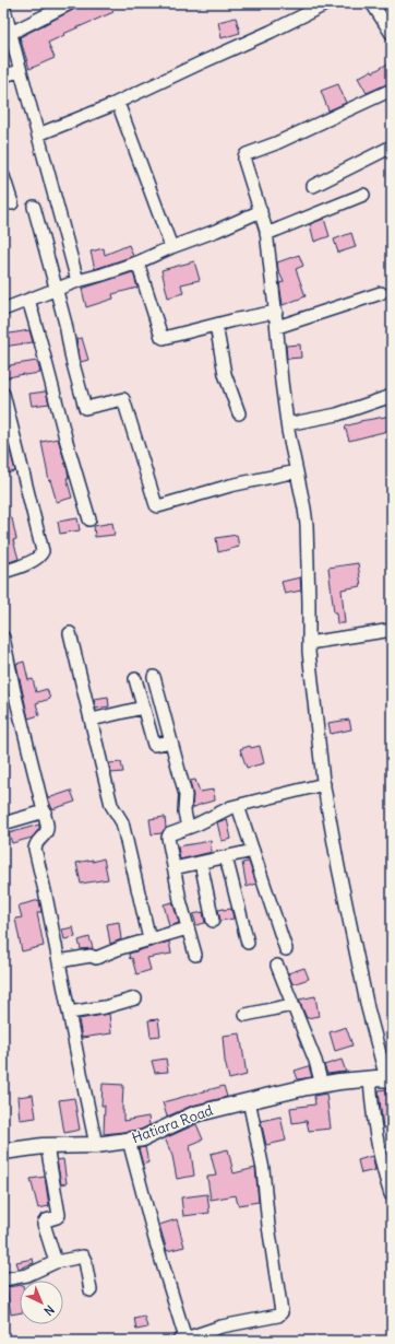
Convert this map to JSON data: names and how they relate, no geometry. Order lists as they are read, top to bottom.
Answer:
{
  "streets": {
    "street": ["Hatiara Road"]
  },
  "north": "bottom right"
}
